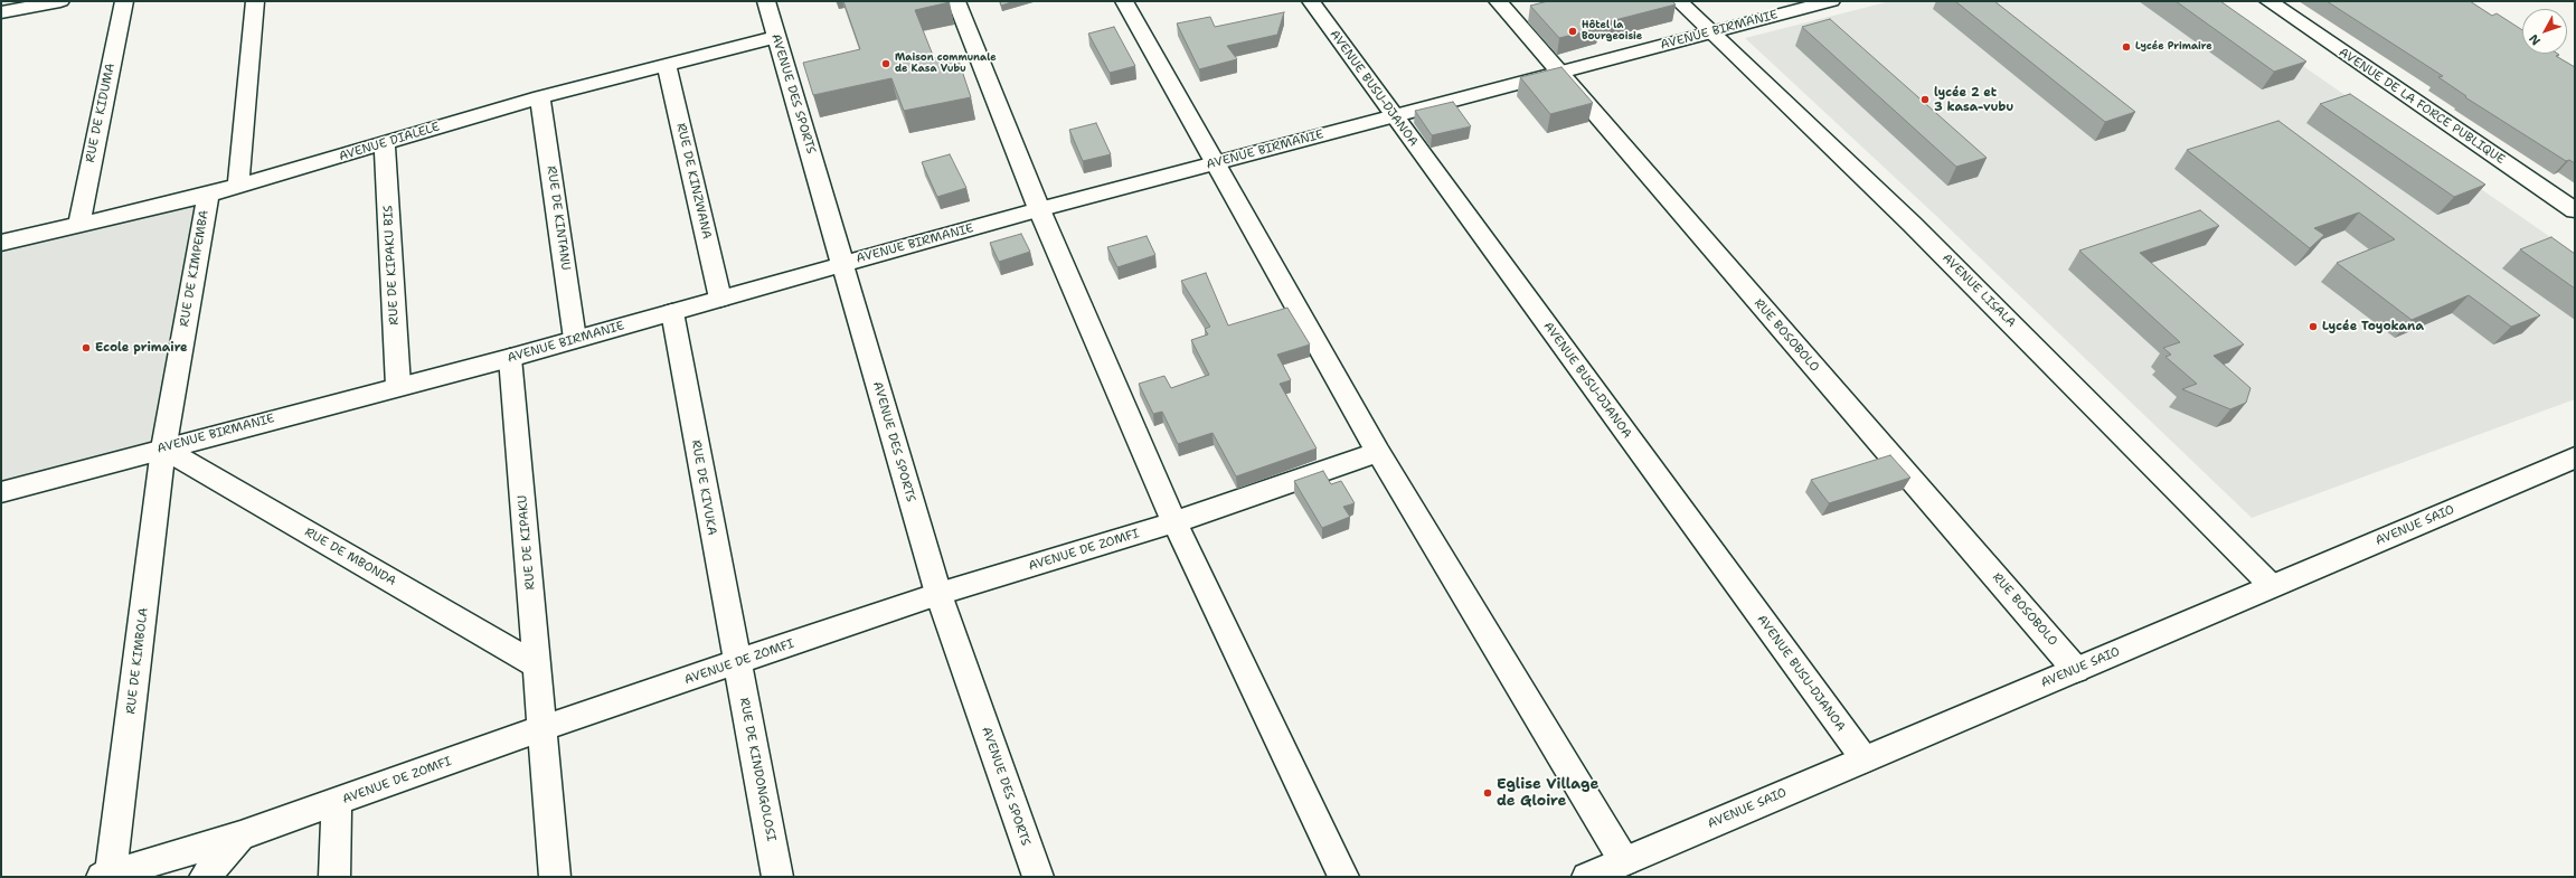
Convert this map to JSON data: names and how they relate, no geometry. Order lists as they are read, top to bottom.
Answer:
{
  "streets": {
    "street": [
      "AVENUE BIRMANIE",
      "AVENUE BUSU-DJANOA",
      "AVENUE DES SPORTS",
      "AVENUE DE LA FORCE PUBLIQUE",
      "RUE DE KIDUMA",
      "AVENUE DIALELE",
      "RUE DE KINZWANA",
      "RUE DE KINTANU",
      "RUE DE KIPAKU BIS",
      "RUE DE KIMPEMBA",
      "AVENUE LISALA",
      "RUE BOSOBOLO",
      "RUE DE KIVUKA",
      "AVENUE SAIO",
      "RUE DE KIPAKU",
      "AVENUE DE ZOMFI",
      "RUE DE MBONDA",
      "RUE DE KIMBOLA",
      "RUE DE KINDONGOLOSI"
    ]
  },
  "crossings": [
    ["AVENUE BIRMANIE", "AVENUE BUSU-DJANOA"],
    ["AVENUE BIRMANIE", "AVENUE DES SPORTS"],
    ["AVENUE BIRMANIE", "RUE DE KINZWANA"],
    ["AVENUE BIRMANIE", "RUE DE KINTANU"],
    ["AVENUE BIRMANIE", "RUE DE KIPAKU BIS"],
    ["AVENUE BIRMANIE", "RUE DE KIMPEMBA"],
    ["AVENUE BIRMANIE", "AVENUE LISALA"],
    ["AVENUE BIRMANIE", "RUE BOSOBOLO"],
    ["AVENUE BIRMANIE", "RUE DE KIVUKA"],
    ["AVENUE BIRMANIE", "RUE DE KIPAKU"],
    ["AVENUE BIRMANIE", "RUE DE MBONDA"],
    ["AVENUE BIRMANIE", "RUE DE KIMBOLA"],
    ["AVENUE BUSU-DJANOA", "AVENUE SAIO"],
    ["AVENUE DES SPORTS", "AVENUE DIALELE"],
    ["AVENUE DES SPORTS", "AVENUE DE ZOMFI"],
    ["RUE DE KIDUMA", "AVENUE DIALELE"],
    ["AVENUE DIALELE", "RUE DE KINZWANA"],
    ["AVENUE DIALELE", "RUE DE KINTANU"],
    ["AVENUE DIALELE", "RUE DE KIPAKU BIS"],
    ["AVENUE DIALELE", "RUE DE KIMPEMBA"],
    ["RUE DE KIMPEMBA", "RUE DE MBONDA"],
    ["RUE DE KIMPEMBA", "RUE DE KIMBOLA"],
    ["AVENUE LISALA", "AVENUE SAIO"],
    ["RUE BOSOBOLO", "AVENUE SAIO"],
    ["RUE DE KIVUKA", "AVENUE DE ZOMFI"],
    ["RUE DE KIVUKA", "RUE DE KINDONGOLOSI"],
    ["RUE DE KIPAKU", "AVENUE DE ZOMFI"],
    ["RUE DE KIPAKU", "RUE DE MBONDA"],
    ["AVENUE DE ZOMFI", "RUE DE KIMBOLA"],
    ["AVENUE DE ZOMFI", "RUE DE KINDONGOLOSI"],
    ["RUE DE MBONDA", "RUE DE KIMBOLA"]
  ],
  "places": [
    "Hôtel la Bourgeoisie",
    "Lycée Primaire",
    "Maison communale de Kasa Vubu",
    "lycée 2 et 3 kasa-vubu",
    "Lycée Toyokana",
    "Ecole primaire",
    "Eglise Village de Gloire"
  ],
  "north": "bottom left"
}
